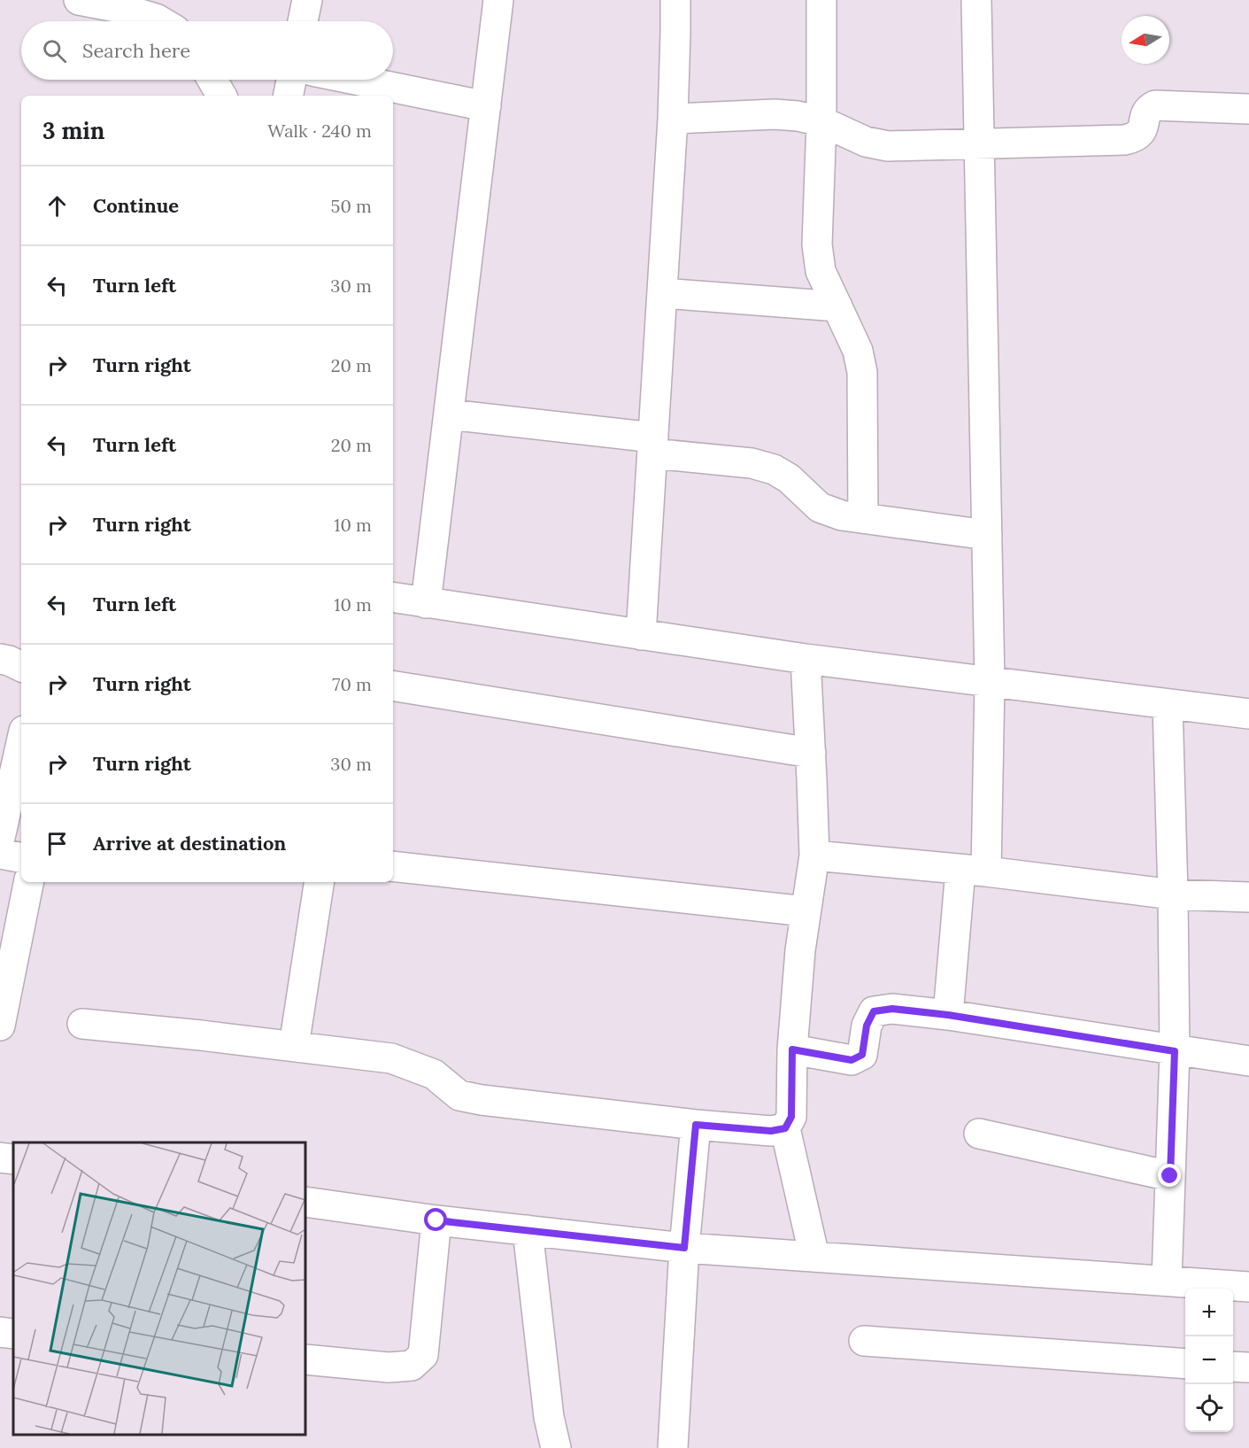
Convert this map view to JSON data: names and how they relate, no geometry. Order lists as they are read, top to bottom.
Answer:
{
  "north": "left",
  "page": {
    "search": "Search here",
    "heading": ["3 min", "Walk · 240 m"],
    "list": [
      ["Continue", "50 m"],
      ["Turn left", "30 m"],
      ["Turn right", "20 m"],
      ["Turn left", "20 m"],
      ["Turn right", "10 m"],
      ["Turn left", "10 m"],
      ["Turn right", "70 m"],
      ["Turn right", "30 m"],
      "Arrive at destination"
    ],
    "map_buttons": ["+", "−"]
  }
}
